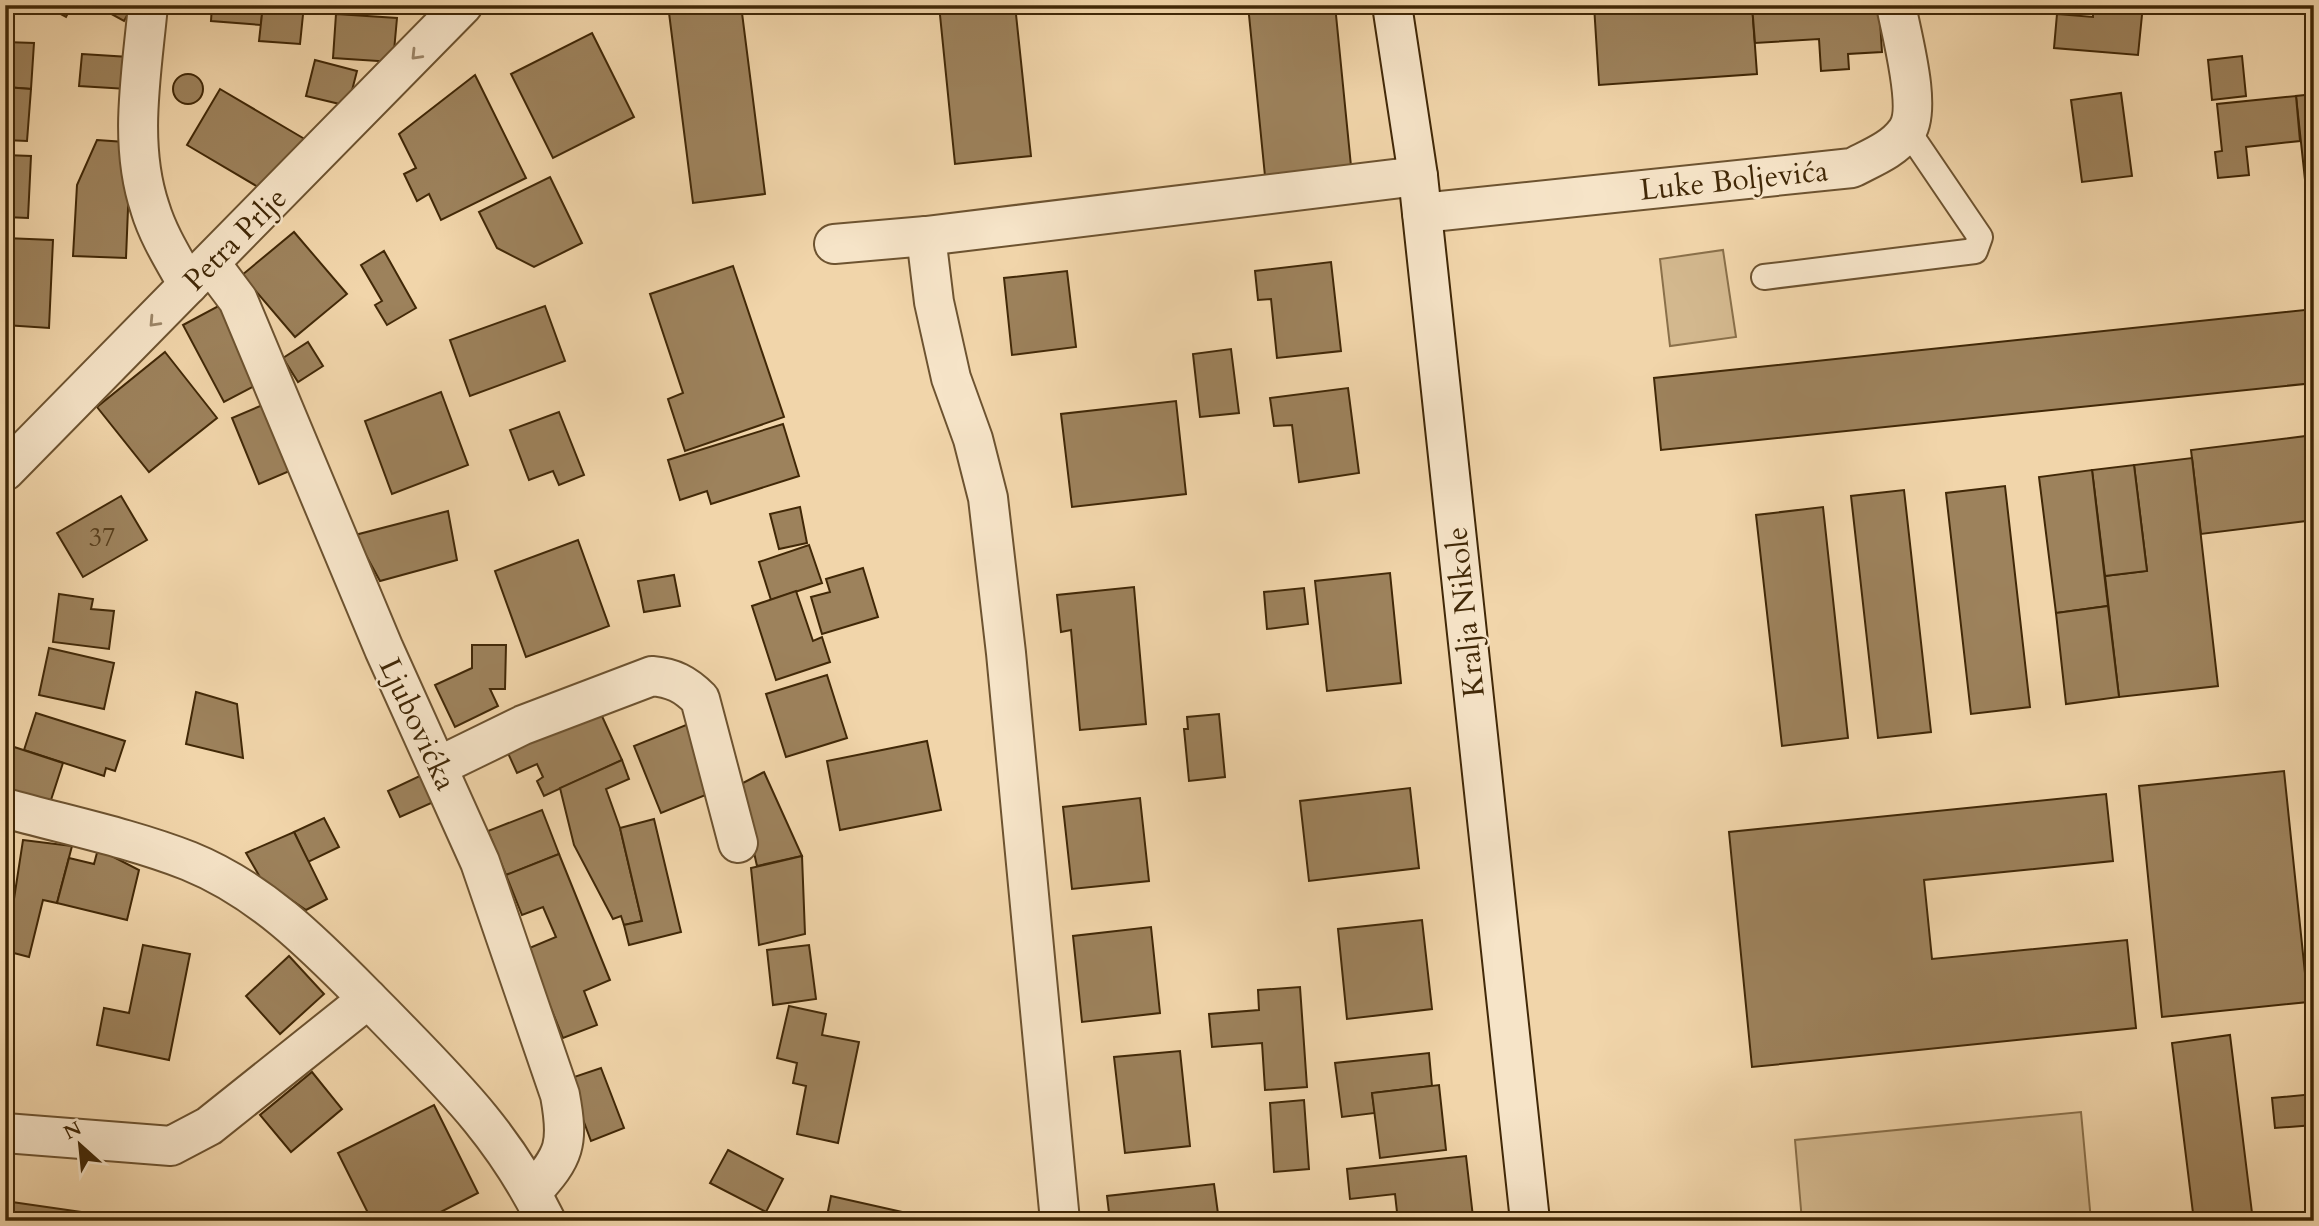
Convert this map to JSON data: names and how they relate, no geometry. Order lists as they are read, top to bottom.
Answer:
{
  "streets": {
    "street": [
      "Luke Boljevića",
      "Petra Prlje",
      "Kralja Nikole",
      "Ljubovićka"
    ]
  },
  "crossings": [
    ["Luke Boljevića", "Kralja Nikole"],
    ["Petra Prlje", "Ljubovićka"]
  ],
  "one_way": ["Petra Prlje"],
  "house_numbers": ["37"],
  "north": "top left"
}
